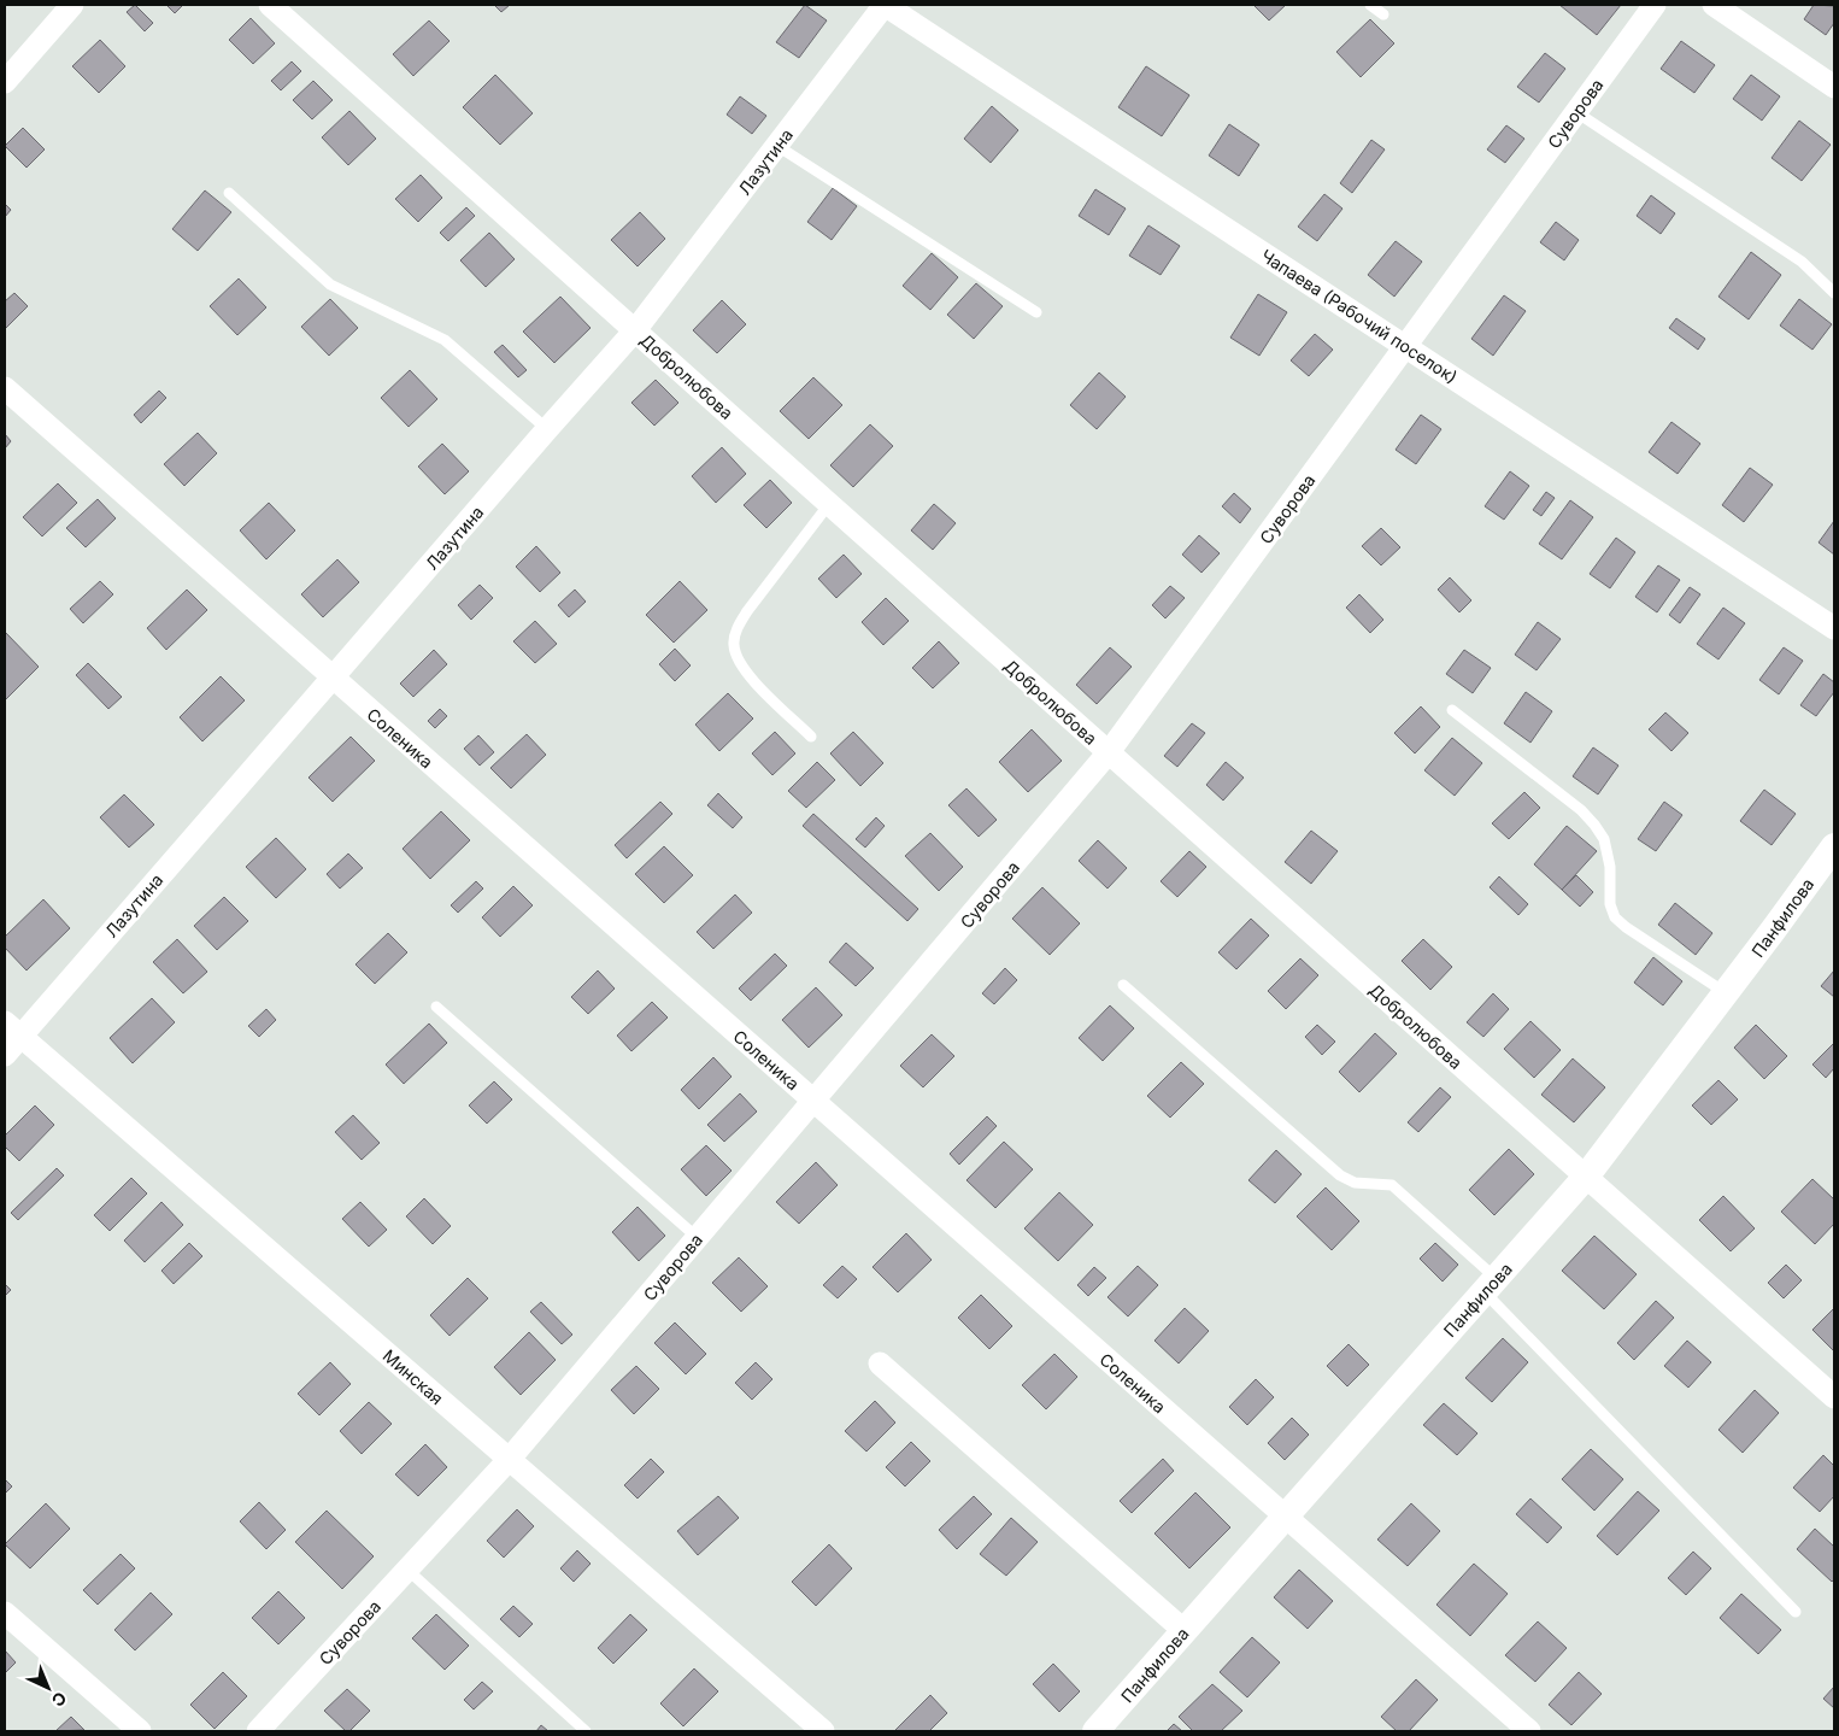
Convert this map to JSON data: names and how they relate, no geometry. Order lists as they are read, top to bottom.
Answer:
{
  "streets": {
    "street": [
      "Суворова",
      "Лазутина",
      "Чапаева (Рабочий поселок)",
      "Добролюбова",
      "Соленика",
      "Панфилова",
      "Минская"
    ]
  },
  "crossings": [
    ["Суворова", "Чапаева (Рабочий поселок)"],
    ["Суворова", "Добролюбова"],
    ["Суворова", "Соленика"],
    ["Суворова", "Минская"],
    ["Лазутина", "Чапаева (Рабочий поселок)"],
    ["Лазутина", "Добролюбова"],
    ["Лазутина", "Соленика"],
    ["Лазутина", "Минская"],
    ["Добролюбова", "Панфилова"],
    ["Соленика", "Панфилова"]
  ],
  "north": "bottom right"
}
